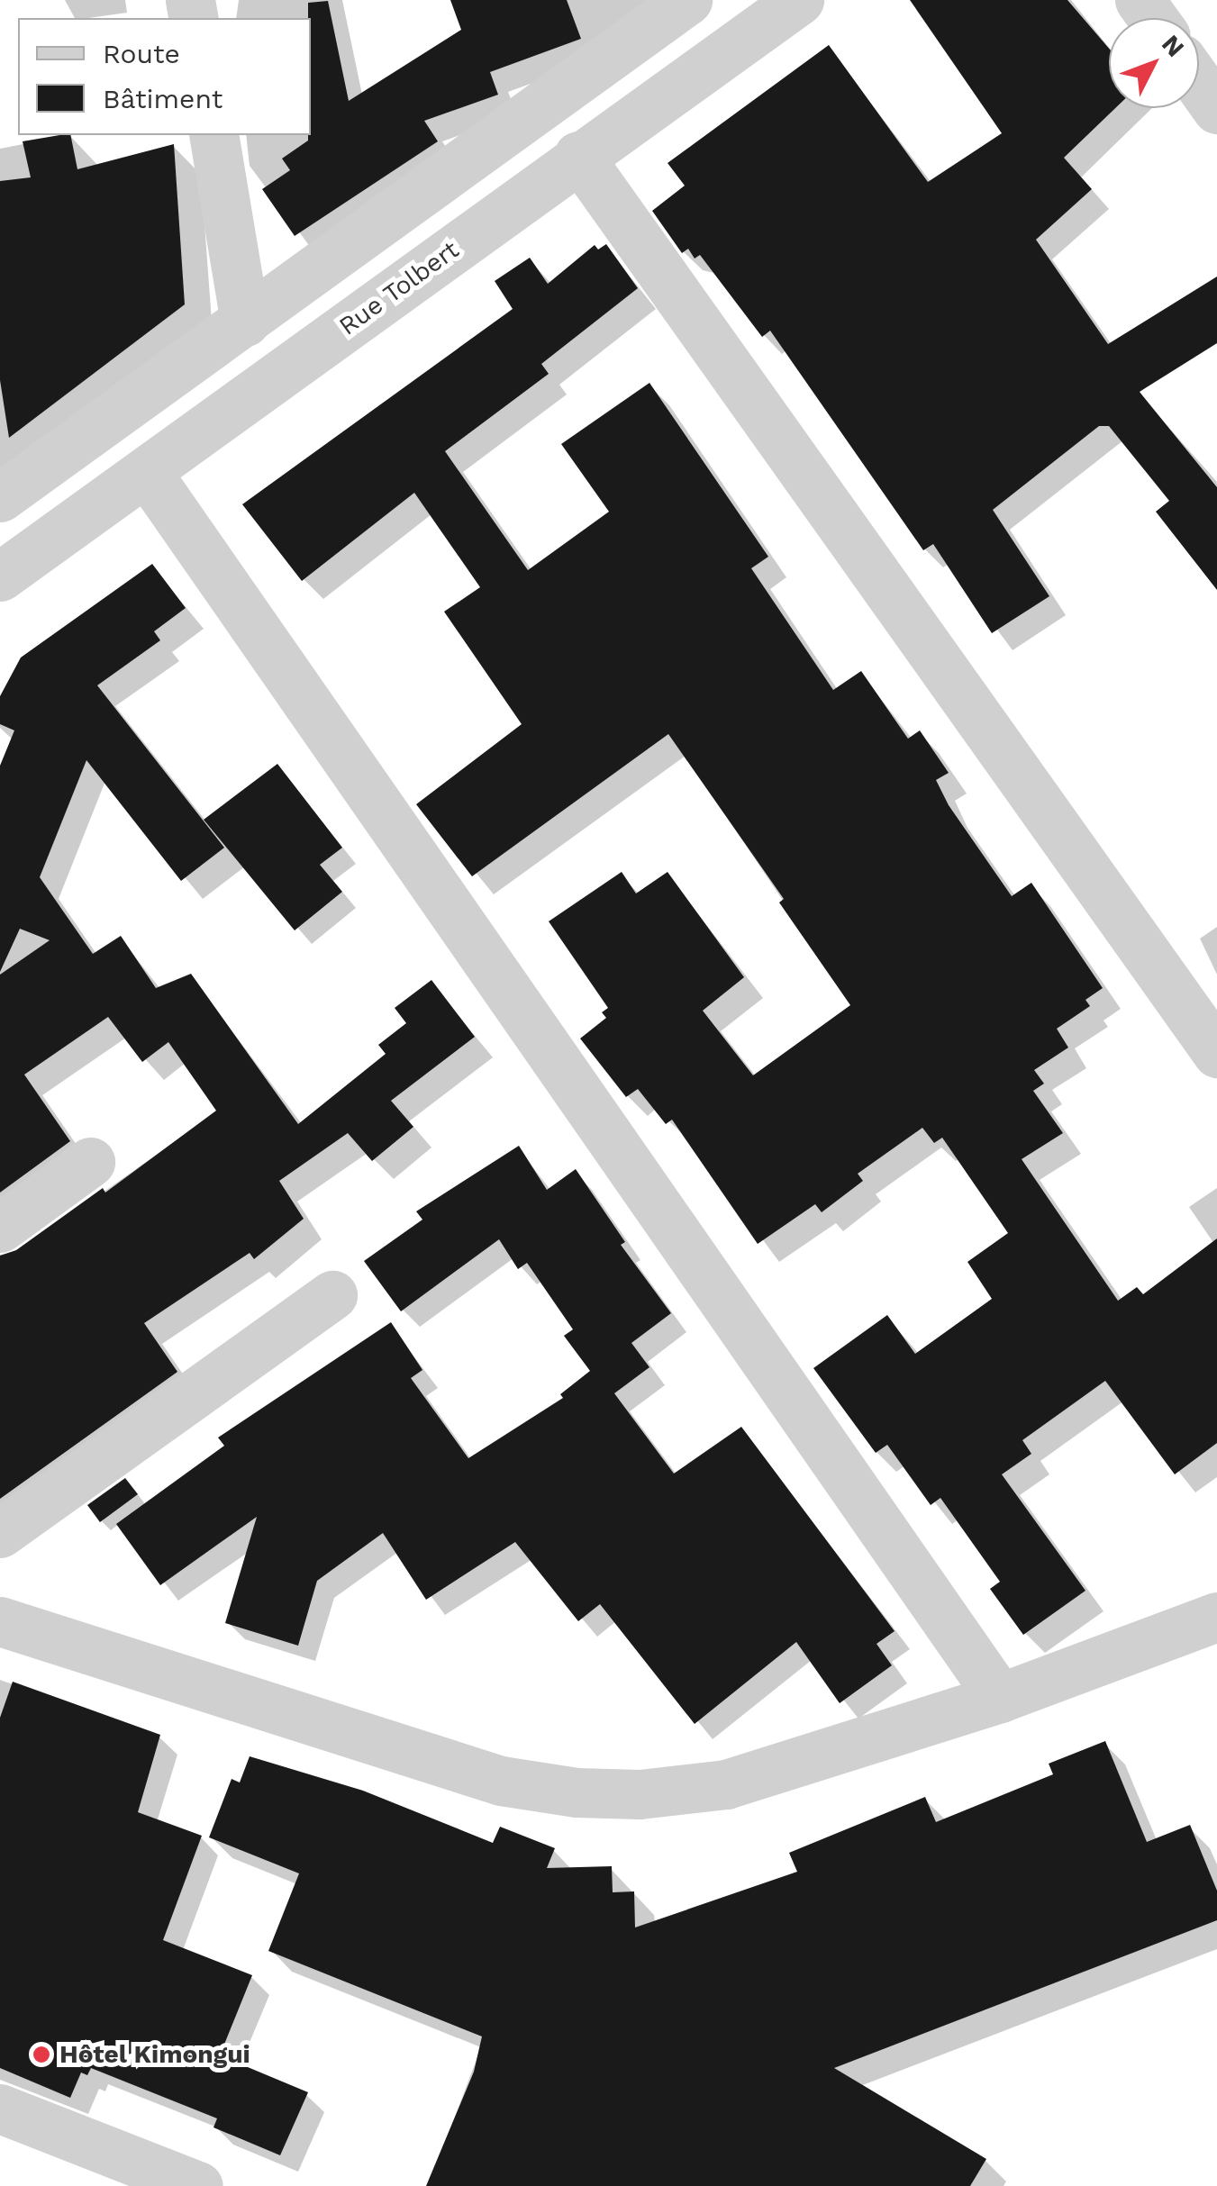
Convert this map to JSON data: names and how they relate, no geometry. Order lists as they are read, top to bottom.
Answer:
{
  "streets": {
    "street": ["Rue Tolbert"]
  },
  "places": ["Hôtel Kimongui"],
  "legend": ["Route", "Bâtiment"],
  "north": "top right"
}
